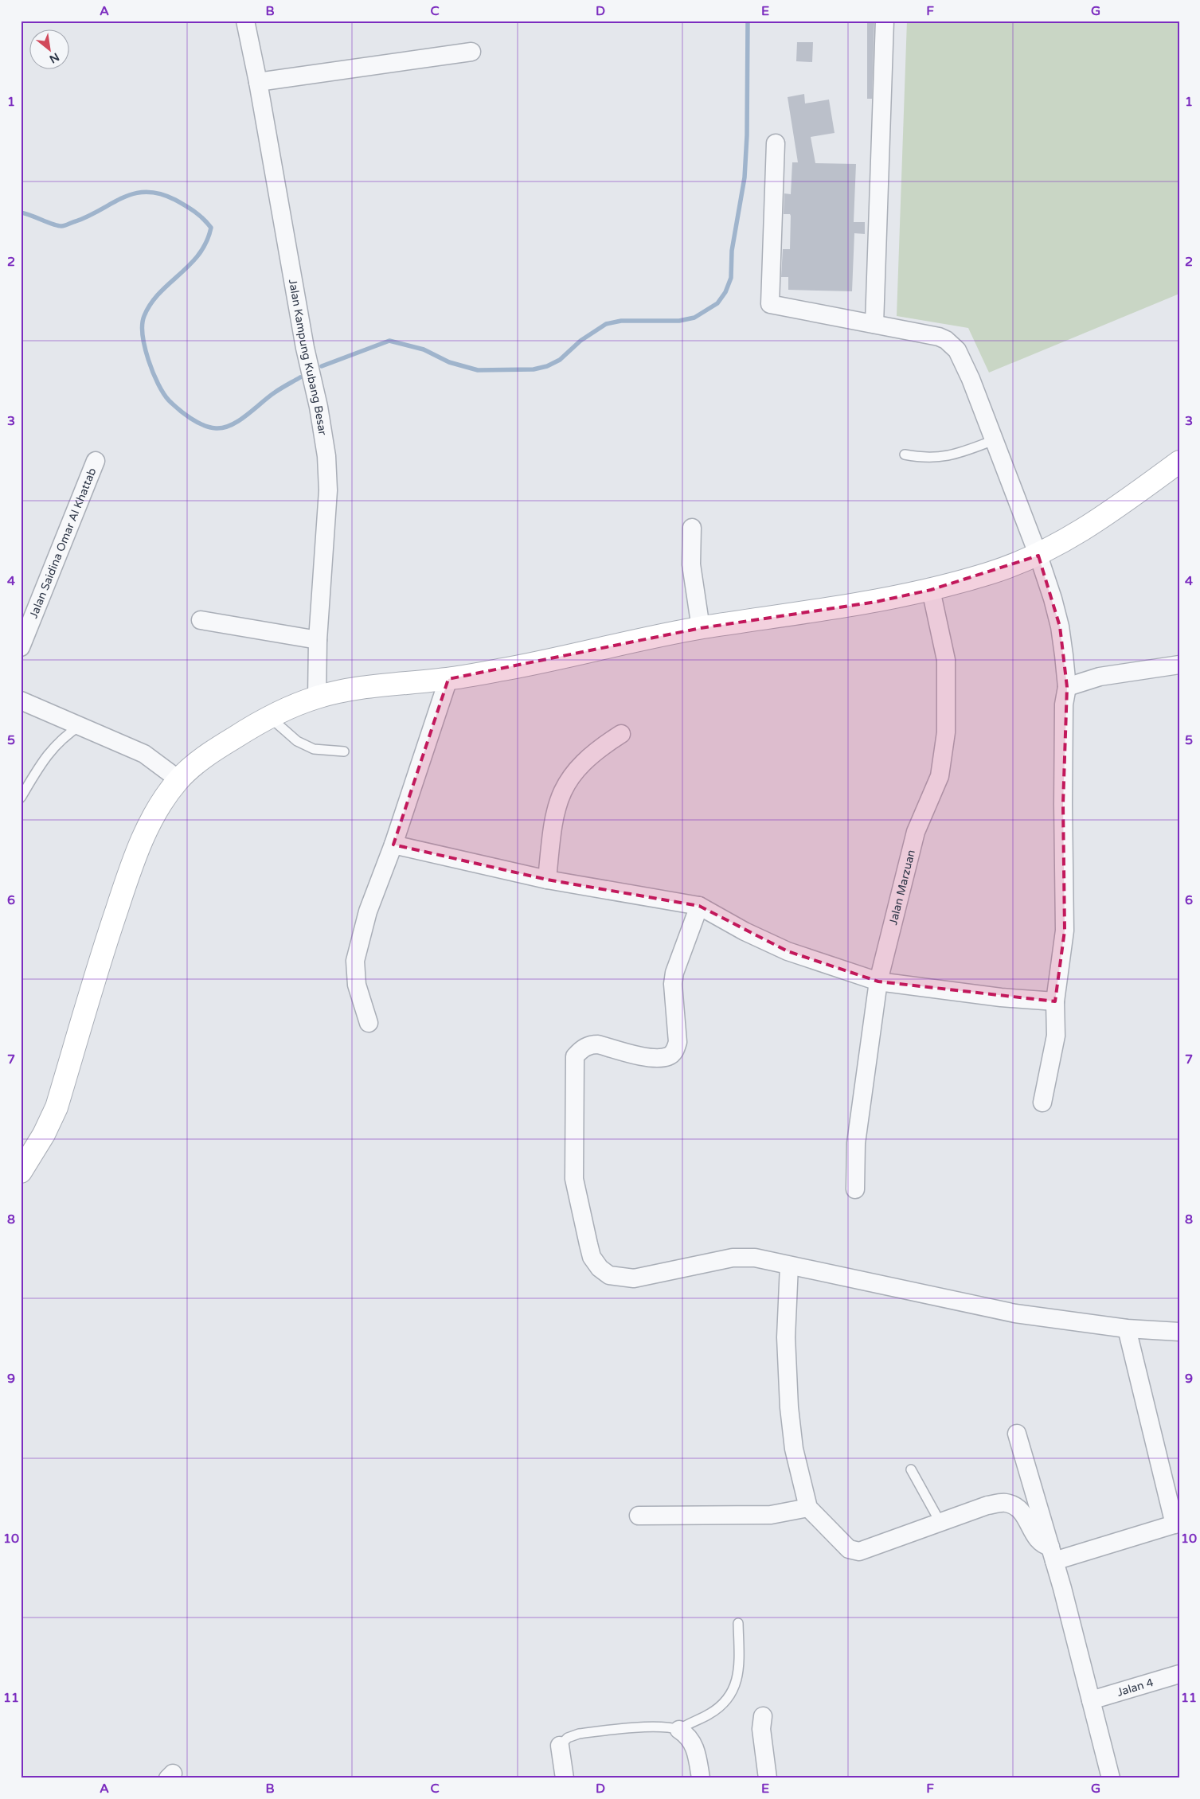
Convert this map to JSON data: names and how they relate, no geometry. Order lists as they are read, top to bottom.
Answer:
{
  "streets": {
    "street": [
      "Jalan Kampung Kubang Besar",
      "Jalan Saidina Omar Al Khattab",
      "Jalan Marzuan",
      "Jalan 4"
    ]
  },
  "north": "bottom right",
  "grid": {
    "columns": [
      "A",
      "B",
      "C",
      "D",
      "E",
      "F",
      "G"
    ],
    "rows": [
      "1",
      "2",
      "3",
      "4",
      "5",
      "6",
      "7",
      "8",
      "9",
      "10",
      "11"
    ]
  }
}
